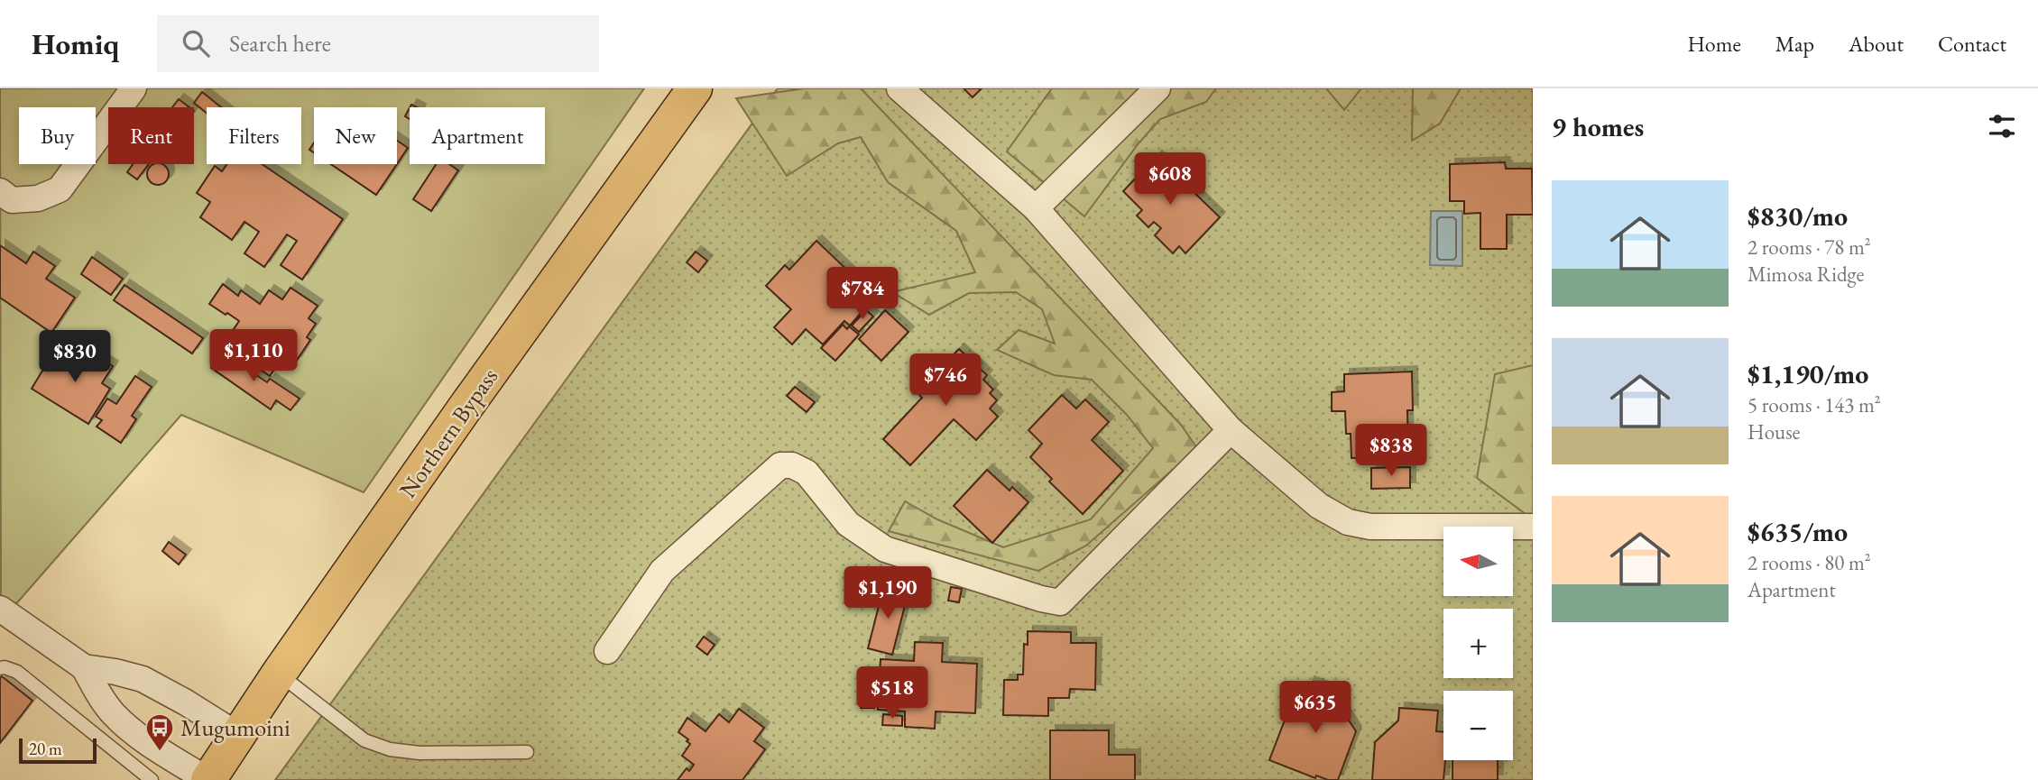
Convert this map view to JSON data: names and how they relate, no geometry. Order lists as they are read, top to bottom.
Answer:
{
  "streets": {
    "main road": ["Northern Bypass"]
  },
  "places": {
    "bus stop": ["Mugumoini"]
  },
  "scale_bar": "20 m",
  "north": "left",
  "page": {
    "header": "Homiq",
    "search": "Search here",
    "nav": [
      "Home",
      "Map",
      "About",
      "Contact"
    ],
    "heading": "9 homes",
    "chip": [
      "Buy",
      "Rent",
      "Filters",
      "New",
      "Apartment"
    ],
    "price": [
      "$608",
      "$784",
      "$1,110",
      "$830",
      "$746",
      "$838",
      "$1,190",
      "$518",
      "$635"
    ],
    "list": [
      {
        "name": "$830/mo",
        "note": "2 rooms · 78 m² · Mimosa Ridge"
      },
      {
        "name": "$1,190/mo",
        "note": "5 rooms · 143 m² · House"
      },
      {
        "name": "$635/mo",
        "note": "2 rooms · 80 m² · Apartment"
      }
    ],
    "map_buttons": ["+", "−"],
    "scale": "20 m"
  }
}
